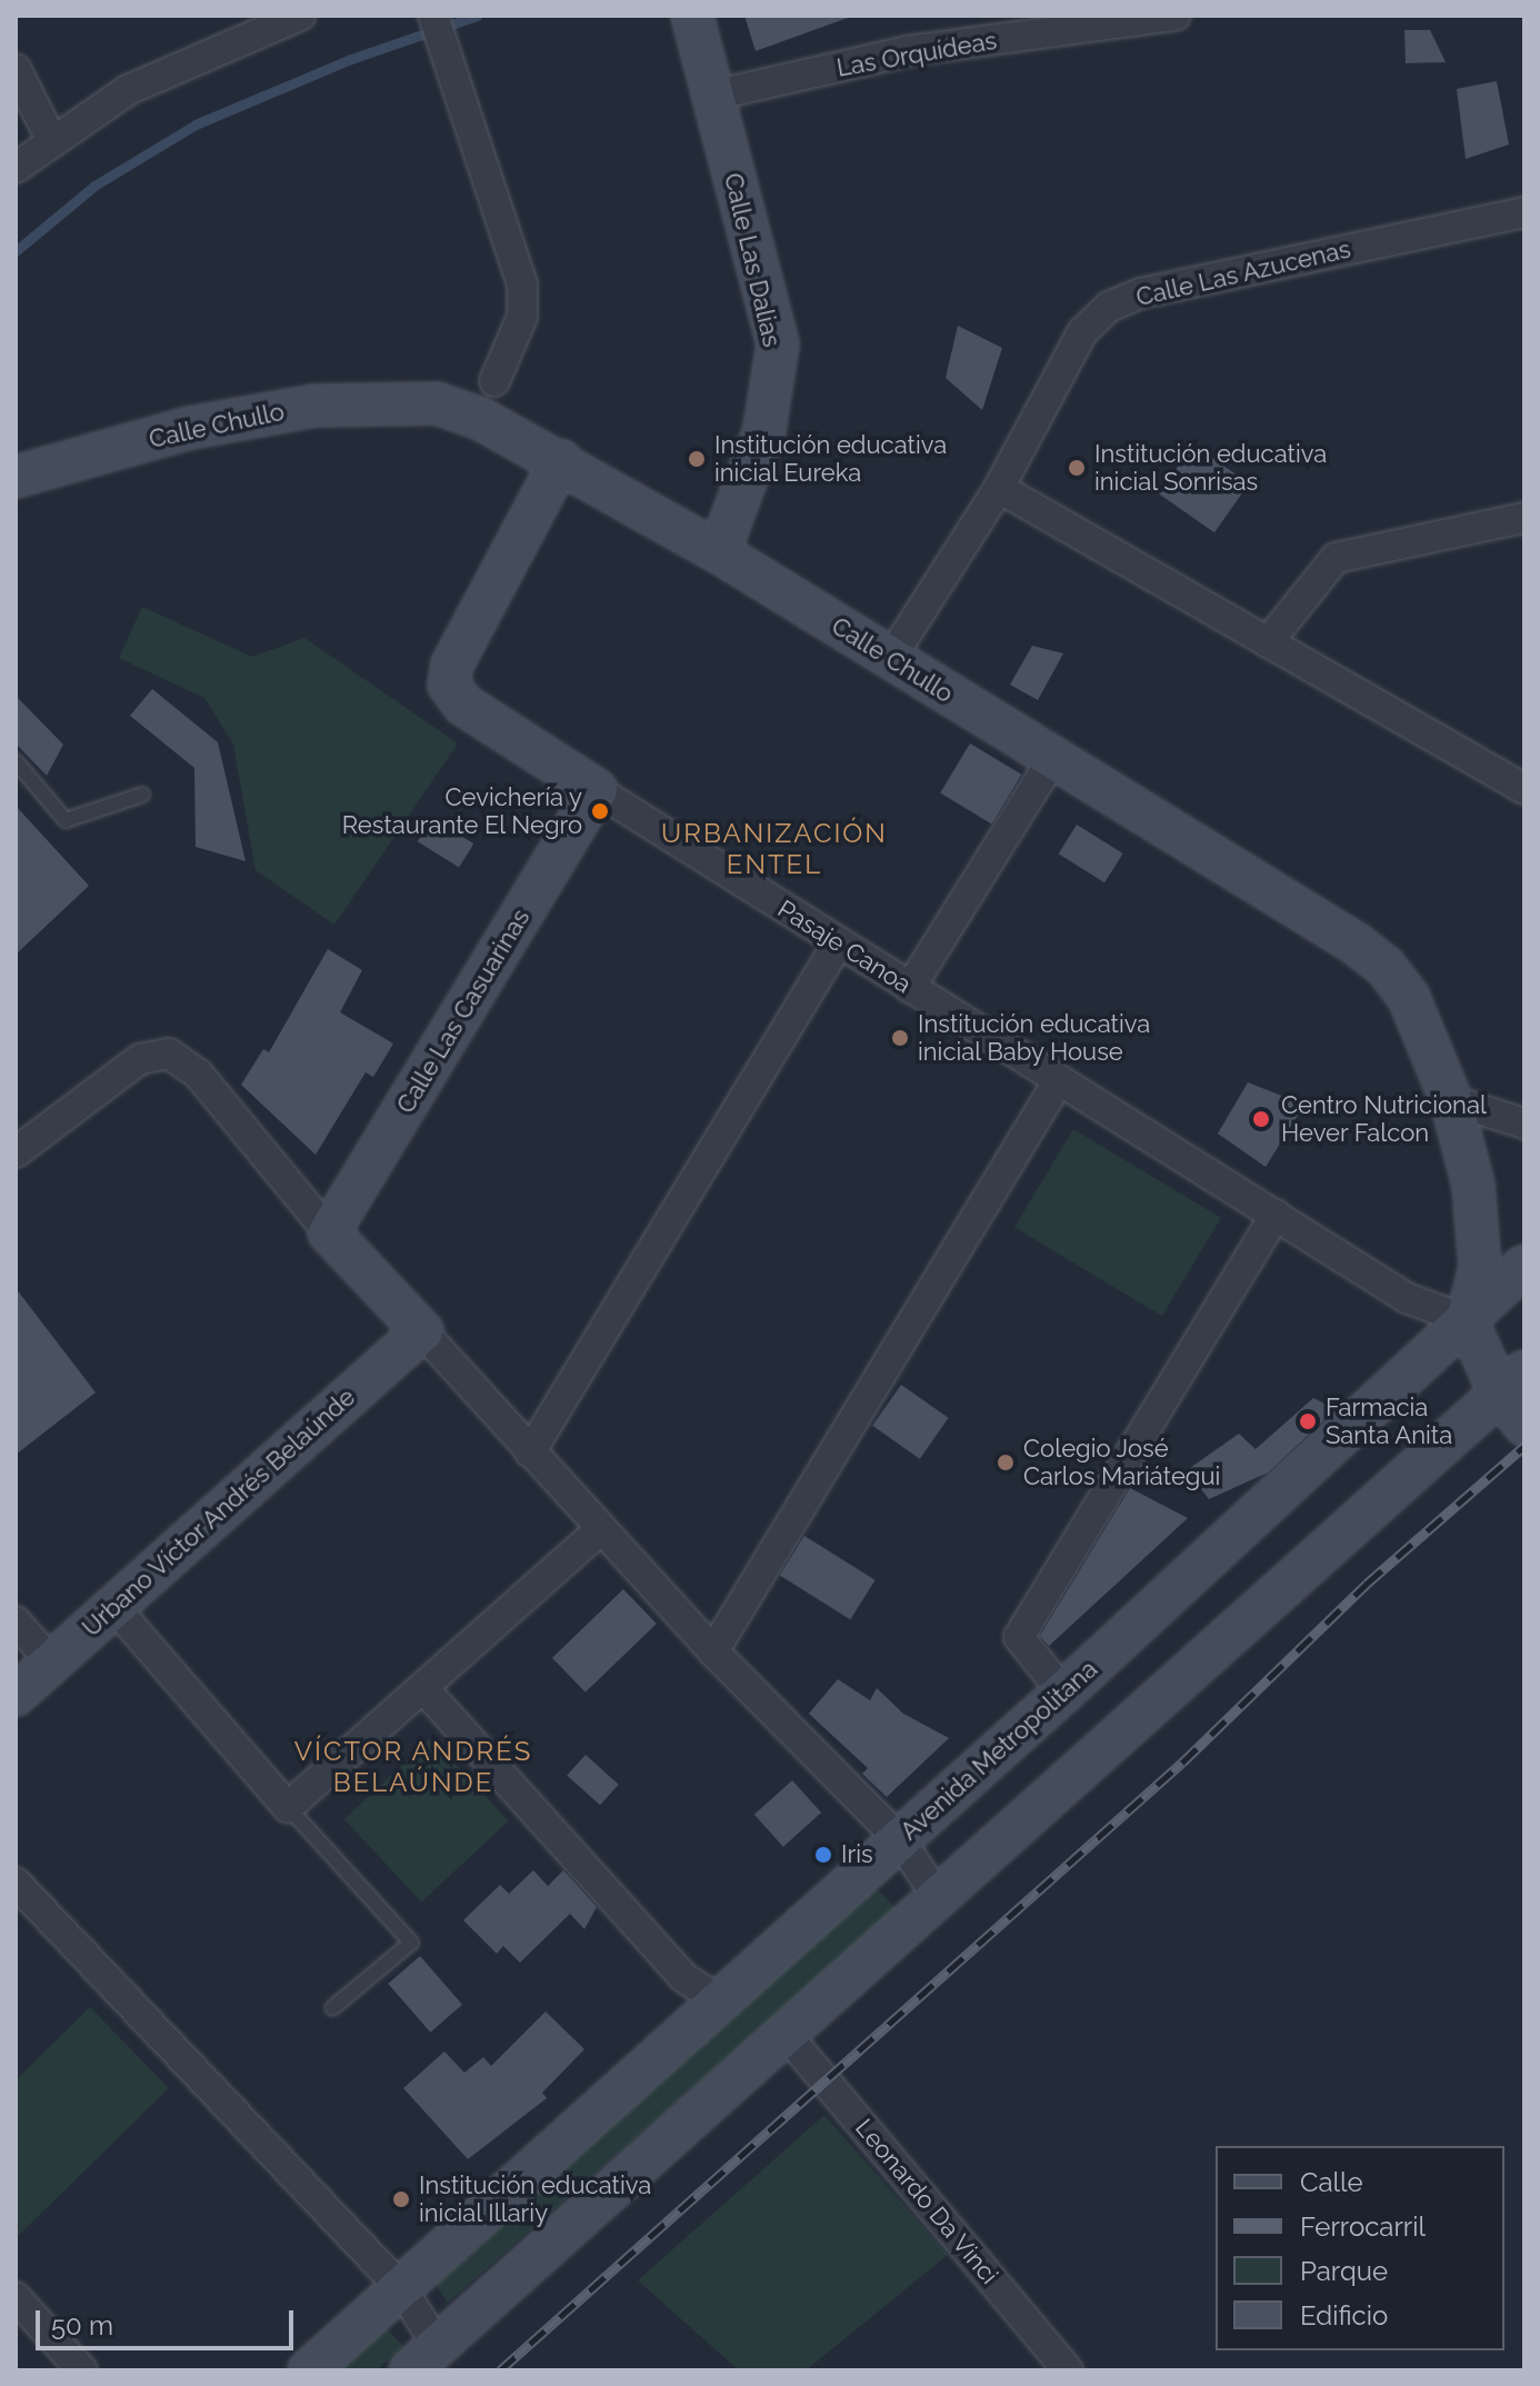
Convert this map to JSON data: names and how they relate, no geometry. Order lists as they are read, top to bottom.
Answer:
{
  "streets": {
    "street": [
      "Las Orquídeas",
      "Calle Las Dalias",
      "Calle Las Azucenas",
      "Calle Chullo",
      "Pasaje Canoa",
      "Calle Las Casuarinas",
      "Urbano Víctor Andrés Belaúnde",
      "Avenida Metropolitana",
      "Leonardo Da Vinci"
    ]
  },
  "crossings": [
    ["Las Orquídeas", "Calle Las Dalias"],
    ["Calle Las Dalias", "Calle Chullo"],
    ["Calle Las Azucenas", "Calle Chullo"],
    ["Calle Chullo", "Pasaje Canoa"],
    ["Calle Chullo", "Avenida Metropolitana"],
    ["Pasaje Canoa", "Calle Las Casuarinas"],
    ["Pasaje Canoa", "Avenida Metropolitana"]
  ],
  "districts": ["URBANIZACIÓN ENTEL", "VÍCTOR ANDRÉS BELAÚNDE"],
  "places": [
    "Institución educativa inicial Eureka",
    "Institución educativa inicial Sonrisas",
    "Cevichería y Restaurante El Negro",
    "Institución educativa inicial Baby House",
    "Centro Nutricional Hever Falcon",
    "Farmacia Santa Anita",
    "Colegio José Carlos Mariátegui",
    "Iris",
    "Institución educativa inicial Illariy"
  ],
  "legend": [
    "Calle",
    "Ferrocarril",
    "Parque",
    "Edificio"
  ],
  "scale_bar": "50 m"
}
